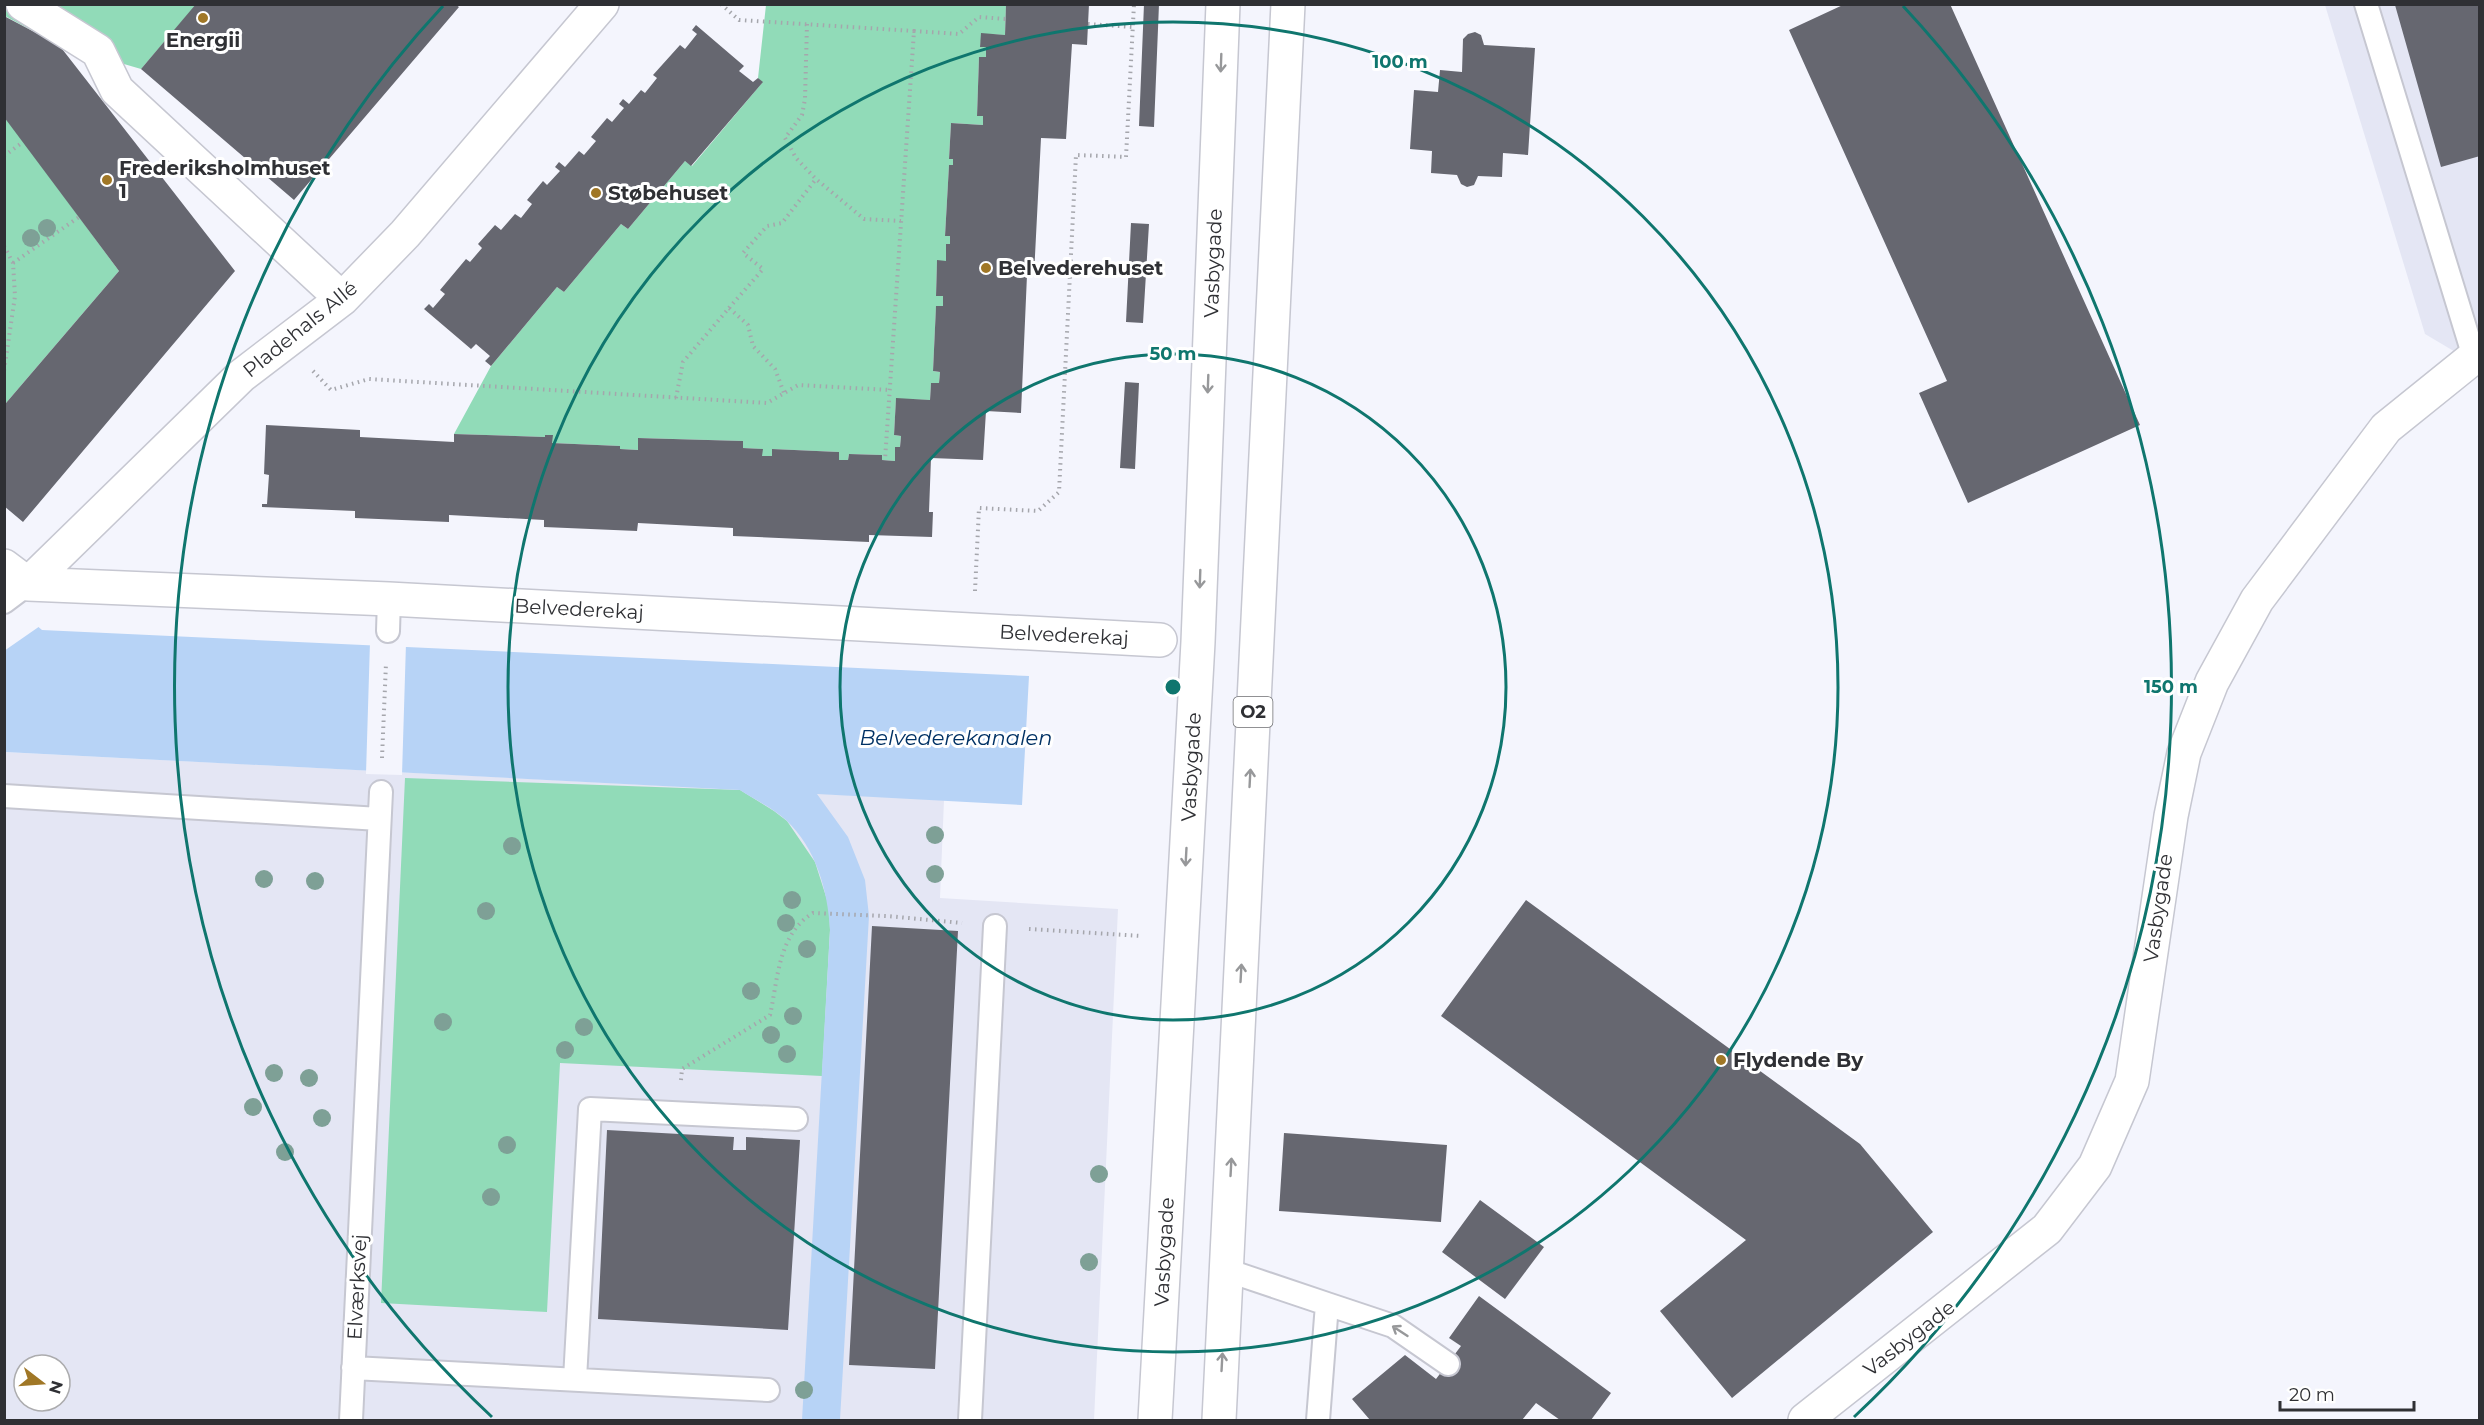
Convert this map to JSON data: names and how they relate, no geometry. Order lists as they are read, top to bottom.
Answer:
{
  "streets": {
    "street": [
      "Vasbygade",
      "Pladehals Allé",
      "Belvederekaj",
      "O2"
    ],
    "lane": ["Elværksvej"]
  },
  "crossings": [
    ["Pladehals Allé", "Belvederekaj"]
  ],
  "water": ["Belvederekanalen"],
  "places": [
    "Energii",
    "Frederiksholmhuset 1",
    "Støbehuset",
    "Belvederehuset",
    "Flydende By"
  ],
  "scale_bar": "20 m",
  "north": "right",
  "rings": ["100 m", "50 m", "150 m"]
}
